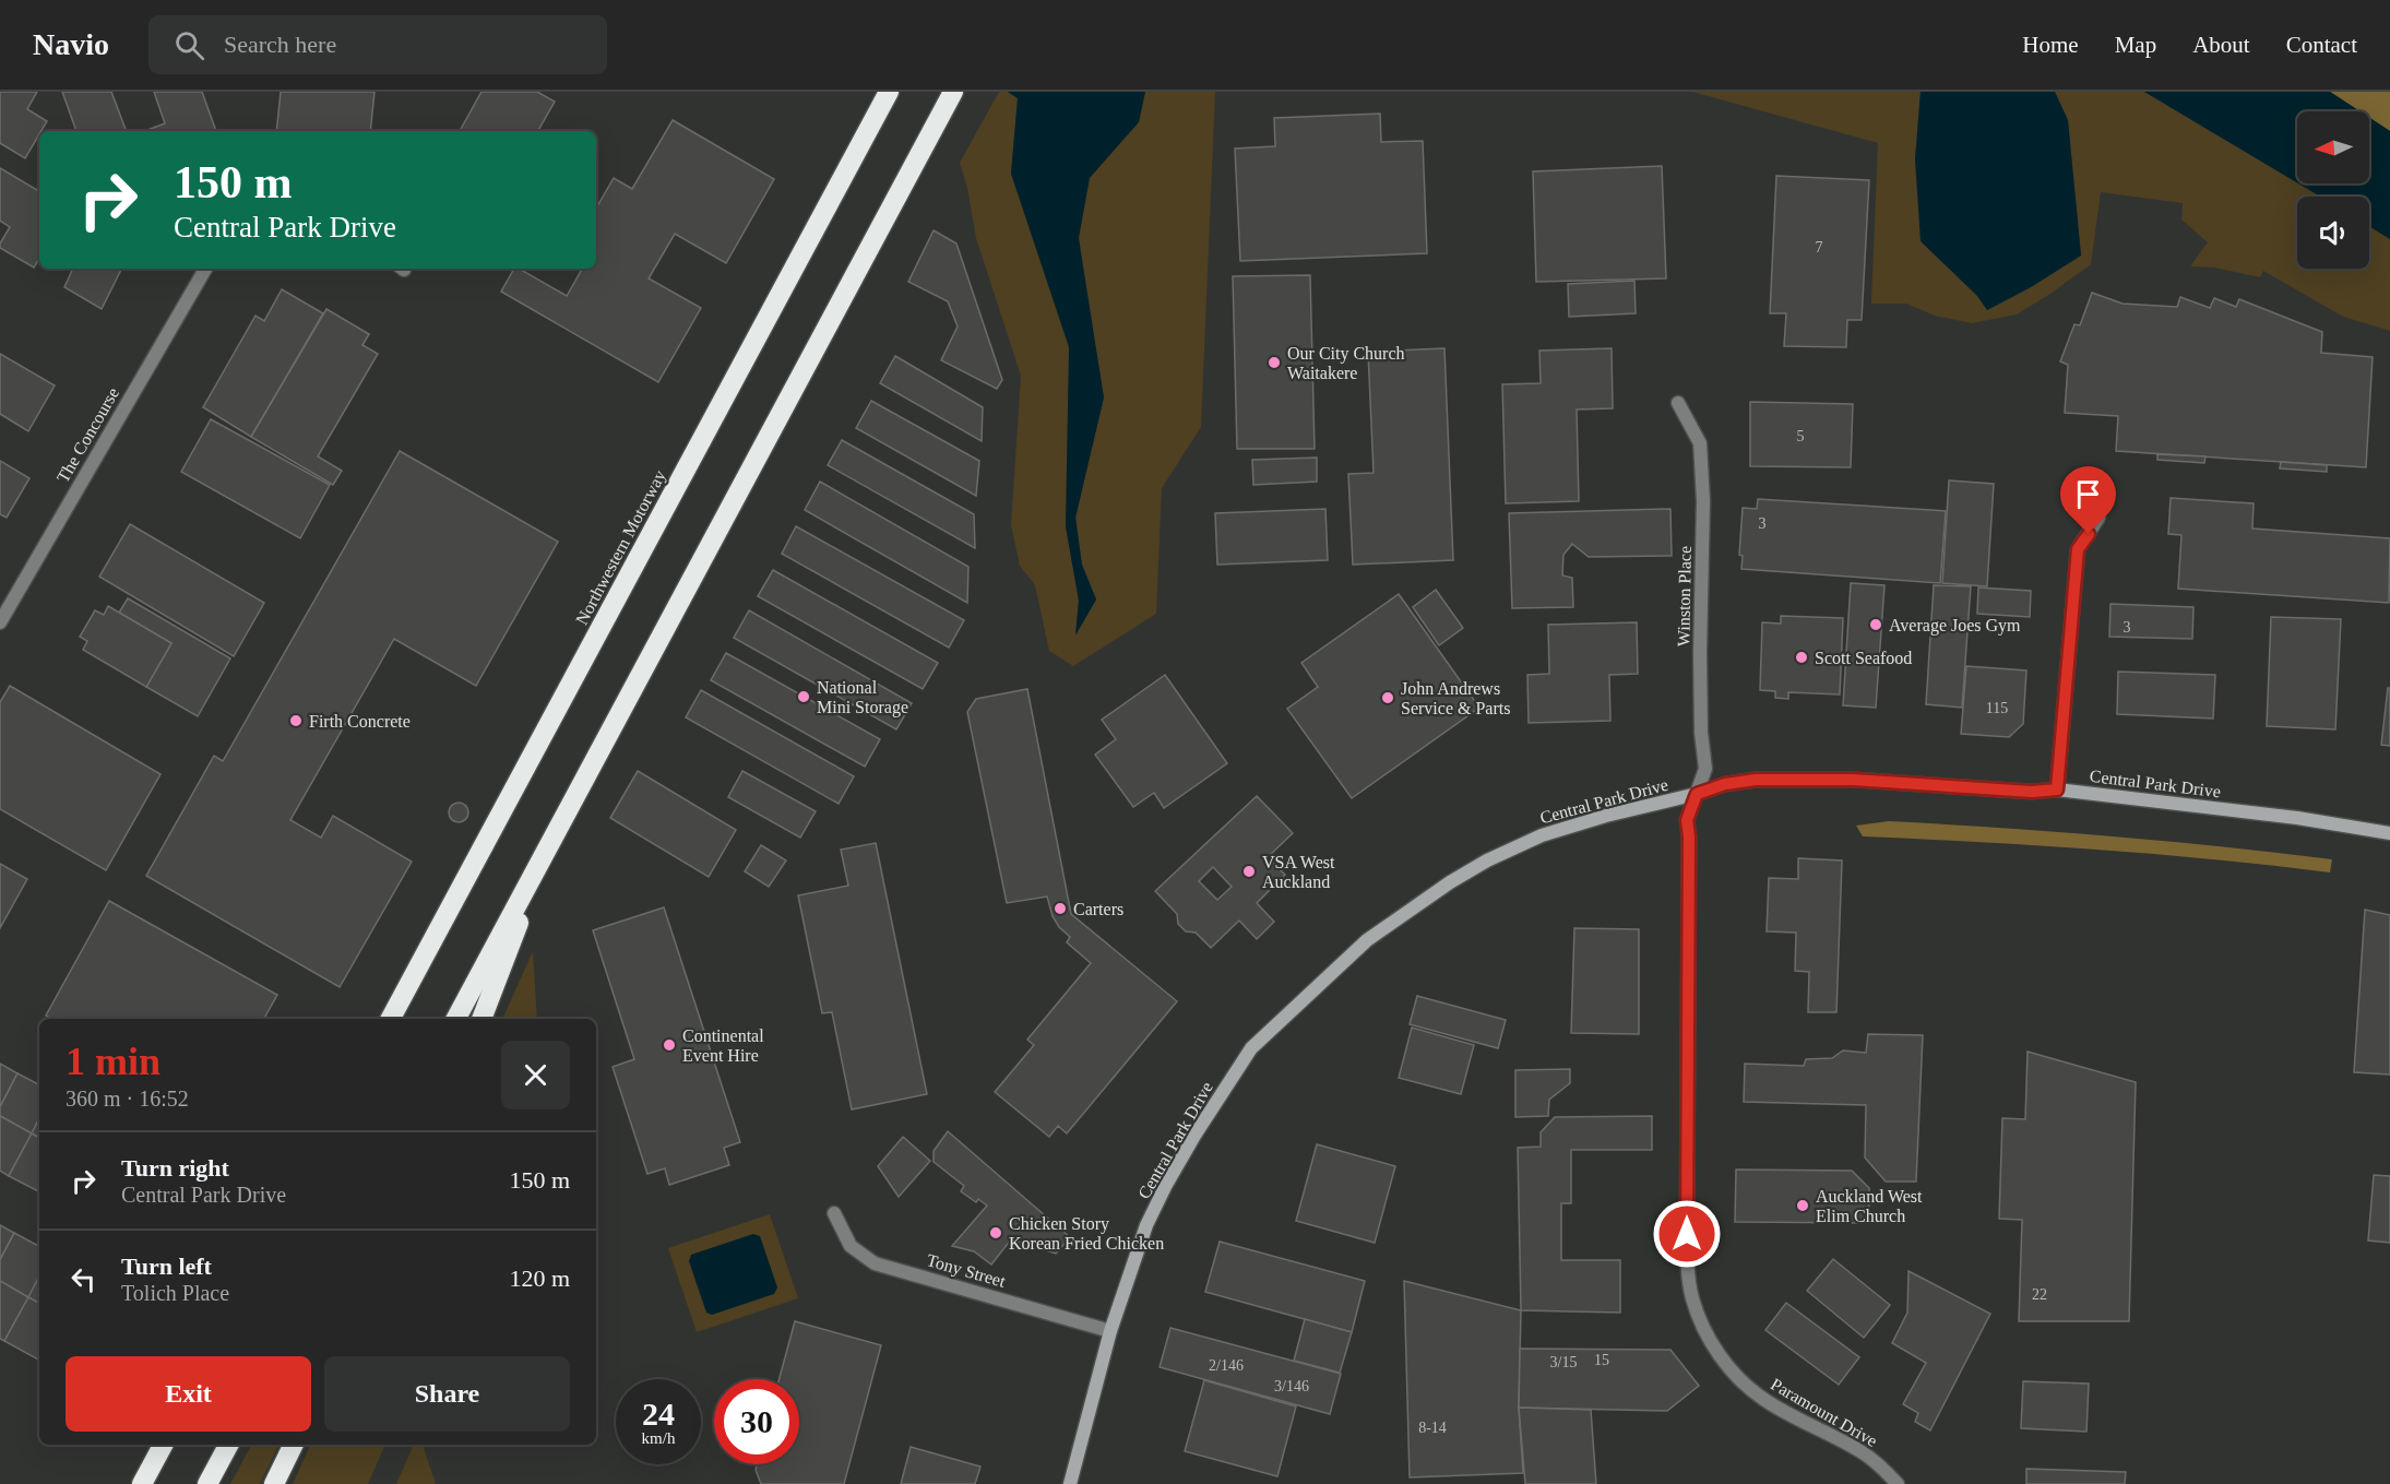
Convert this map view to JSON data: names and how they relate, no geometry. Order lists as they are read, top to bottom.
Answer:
{
  "streets": {
    "highway": ["Northwestern Motorway"],
    "main road": ["Central Park Drive"],
    "street": [
      "The Concourse",
      "Winston Place",
      "Tony Street",
      "Paramount Drive"
    ]
  },
  "crossings": [
    ["Winston Place", "Central Park Drive"],
    ["Winston Place", "Paramount Drive"],
    ["Central Park Drive", "Tony Street"],
    ["Central Park Drive", "Paramount Drive"]
  ],
  "places": [
    "Our City Church Waitakere",
    "Average Joes Gym",
    "Scott Seafood",
    "National Mini Storage",
    "John Andrews Service & Parts",
    "Firth Concrete",
    "VSA West Auckland",
    "Carters",
    "Continental Event Hire",
    "Auckland West Elim Church",
    "Chicken Story Korean Fried Chicken"
  ],
  "house_numbers": [
    "7",
    "5",
    "3",
    "3",
    "115",
    "22",
    "15",
    "3/15",
    "2/146",
    "3/146",
    "8-14"
  ],
  "north": "left",
  "page": {
    "header": "Navio",
    "search": "Search here",
    "nav": [
      "Home",
      "Map",
      "About",
      "Contact"
    ],
    "turn": ["150 m", "Central Park Drive"],
    "heading": ["1 min", "360 m · 16:52"],
    "list": [
      {
        "name": "Turn right",
        "note": "Central Park Drive",
        "value": "150 m"
      },
      {
        "name": "Turn left",
        "note": "Tolich Place",
        "value": "120 m"
      }
    ],
    "buttons": ["Exit", "Share"],
    "speed": "24 km/h",
    "limit": "30"
  }
}
